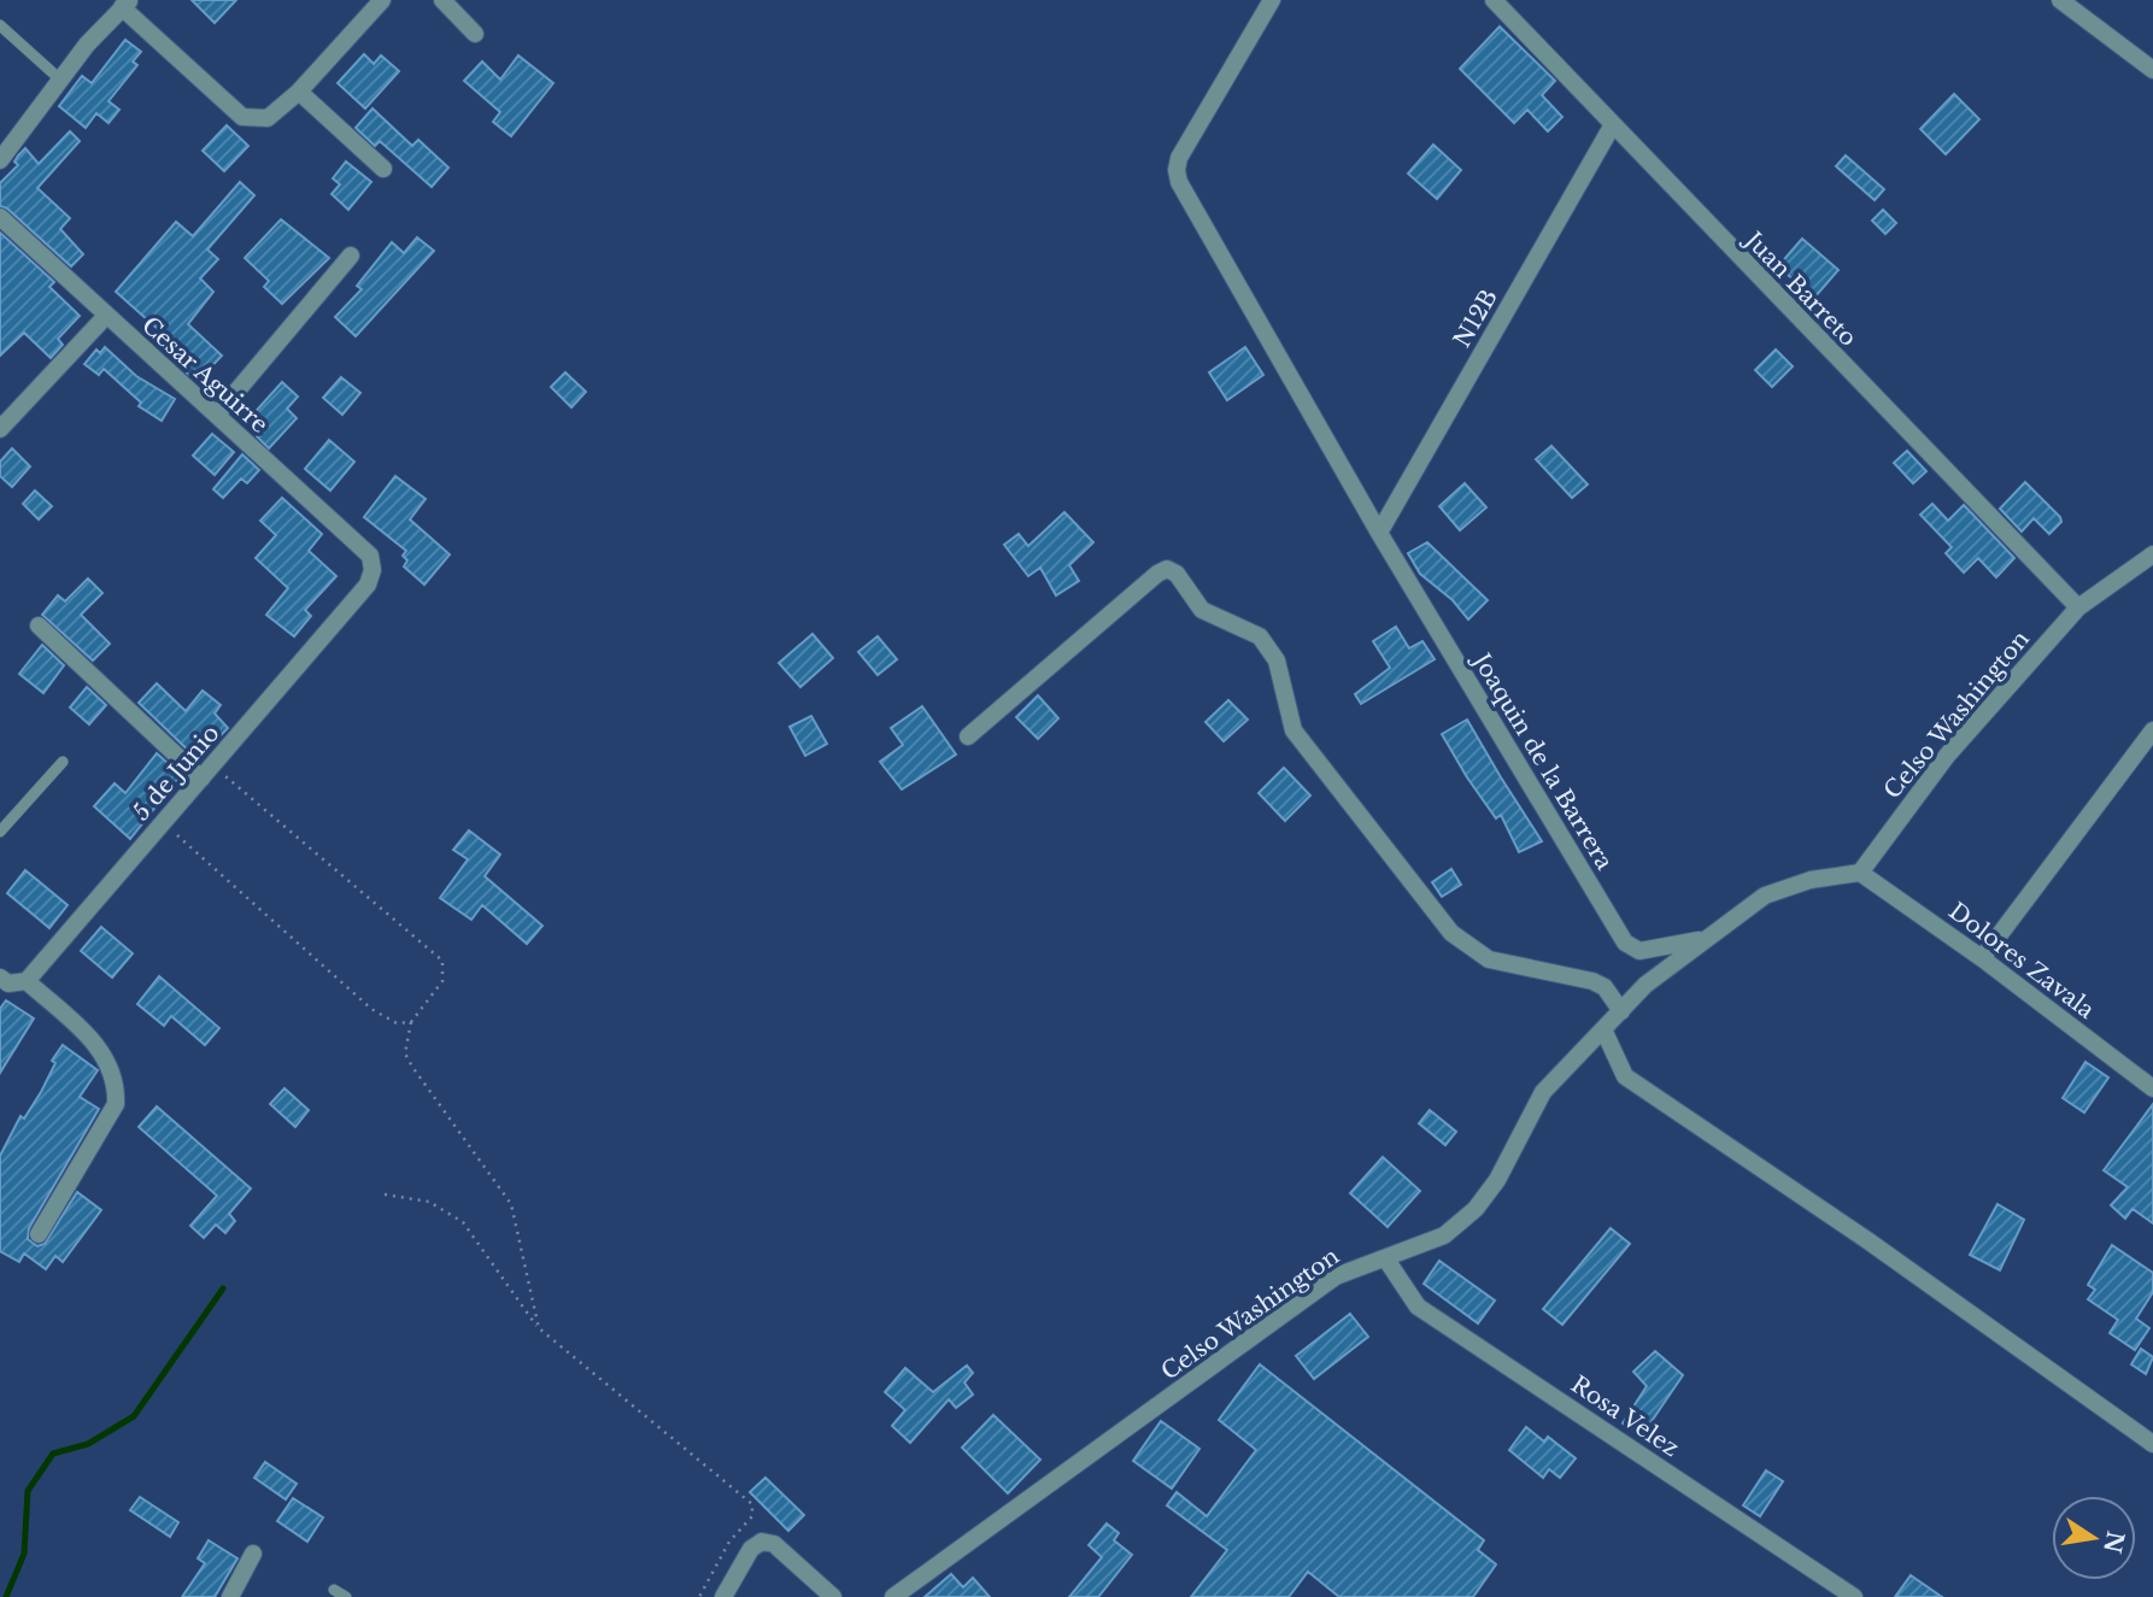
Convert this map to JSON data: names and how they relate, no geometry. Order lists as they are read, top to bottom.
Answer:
{
  "streets": {
    "street": [
      "Juan Barreto",
      "N12B",
      "Cesar Aguirre",
      "Celso Washington",
      "Joaquin de la Barrera",
      "5 de Junio",
      "Dolores Zavala",
      "Rosa Velez"
    ]
  },
  "crossings": [
    ["Juan Barreto", "N12B"],
    ["Juan Barreto", "Celso Washington"],
    ["N12B", "Joaquin de la Barrera"],
    ["Cesar Aguirre", "5 de Junio"],
    ["Celso Washington", "Joaquin de la Barrera"],
    ["Celso Washington", "Dolores Zavala"],
    ["Celso Washington", "Rosa Velez"]
  ],
  "north": "right"
}
